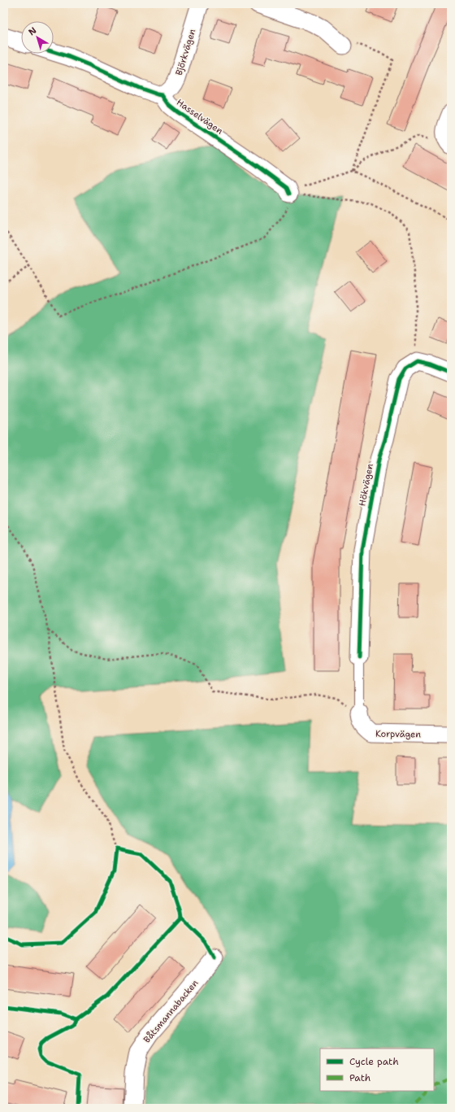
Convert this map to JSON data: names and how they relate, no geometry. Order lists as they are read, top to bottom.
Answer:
{
  "streets": {
    "street": [
      "Björkvägen",
      "Hasselvägen",
      "Hökvägen",
      "Korpvägen",
      "Båtsmannabacken"
    ]
  },
  "crossings": [
    ["Björkvägen", "Hasselvägen"]
  ],
  "legend": ["Cycle path", "Path"],
  "north": "top left"
}
